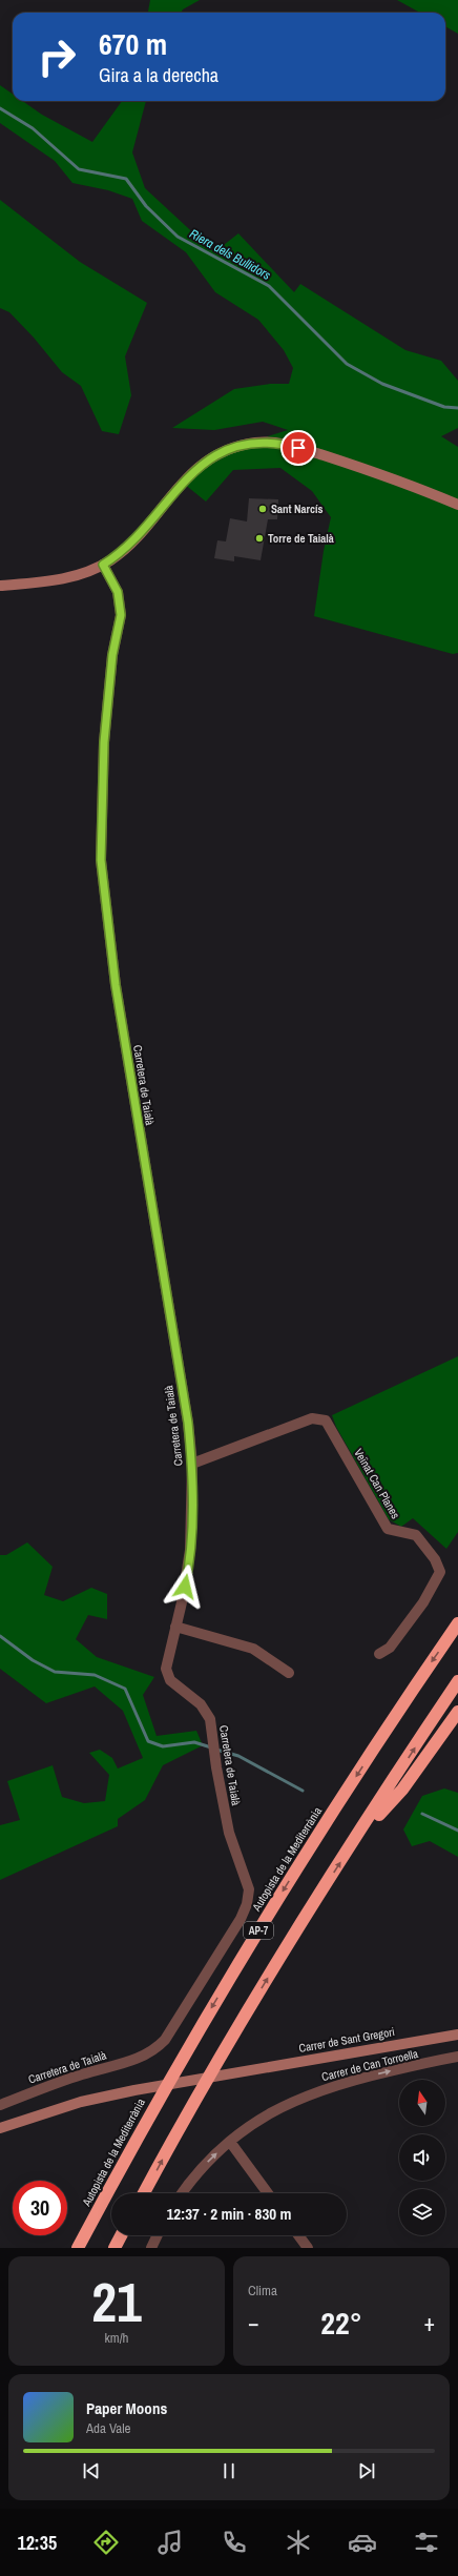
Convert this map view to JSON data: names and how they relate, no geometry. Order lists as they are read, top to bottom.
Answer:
{
  "streets": {
    "highway": ["Autopista de la Mediterrània", "AP-7"],
    "street": [
      "Carretera de Taialà",
      "Veïnat Can Planes",
      "Carrer de Sant Gregori",
      "Carrer de Can Torroella"
    ]
  },
  "crossings": [
    ["Carretera de Taialà", "Veïnat Can Planes"]
  ],
  "one_way": ["Carrer de Can Torroella"],
  "water": ["Riera dels Bullidors"],
  "places": ["Sant Narcís", "Torre de Taialà"],
  "north": "top",
  "page": {
    "turn": ["670 m", "Gira a la derecha"],
    "limit": "30",
    "trip": "12:37 · 2 min · 830 m",
    "tile": [
      ["21", "km/h"],
      "Clima"
    ],
    "heat": ["−", "22°", "+"],
    "song": ["Paper Moons", "Ada Vale"],
    "tabs": "12:35"
  }
}
